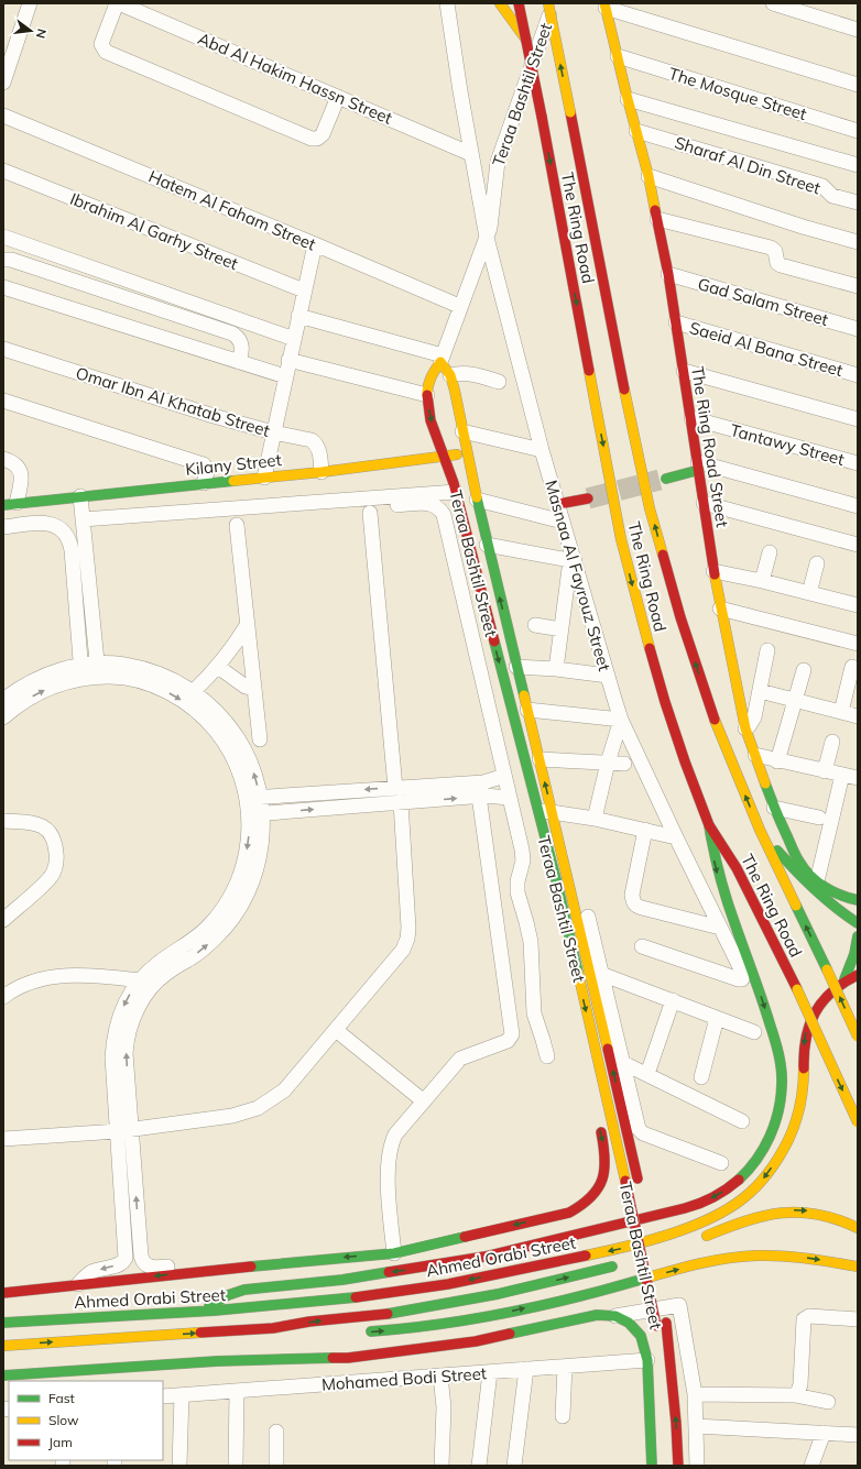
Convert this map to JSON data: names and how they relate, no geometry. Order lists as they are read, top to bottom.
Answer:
{
  "streets": {
    "main road": [
      "Teraa Bashtil Street",
      "The Ring Road",
      "The Ring Road Street",
      "Kilany Street",
      "Ahmed Orabi Street"
    ],
    "street": [
      "Abd Al Hakim Hassn Street",
      "The Mosque Street",
      "Sharaf Al Din Street",
      "Hatem Al Faham Street",
      "Ibrahim Al Garhy Street",
      "Gad Salam Street",
      "Saeid Al Bana Street",
      "Omar Ibn Al Khatab Street",
      "Tantawy Street",
      "Masnaa Al Fayrouz Street",
      "Mohamed Bodi Street"
    ]
  },
  "crossings": [
    ["Abd Al Hakim Hassn Street", "Masnaa Al Fayrouz Street"],
    ["The Mosque Street", "The Ring Road Street"],
    ["Teraa Bashtil Street", "Hatem Al Faham Street"],
    ["Teraa Bashtil Street", "Kilany Street"],
    ["Teraa Bashtil Street", "Masnaa Al Fayrouz Street"],
    ["Teraa Bashtil Street", "Ahmed Orabi Street"],
    ["Sharaf Al Din Street", "The Ring Road Street"],
    ["Gad Salam Street", "The Ring Road Street"],
    ["Saeid Al Bana Street", "The Ring Road Street"],
    ["Omar Ibn Al Khatab Street", "Kilany Street"],
    ["Tantawy Street", "The Ring Road Street"]
  ],
  "legend": ["Fast", "Slow", "Jam"],
  "north": "right"
}
